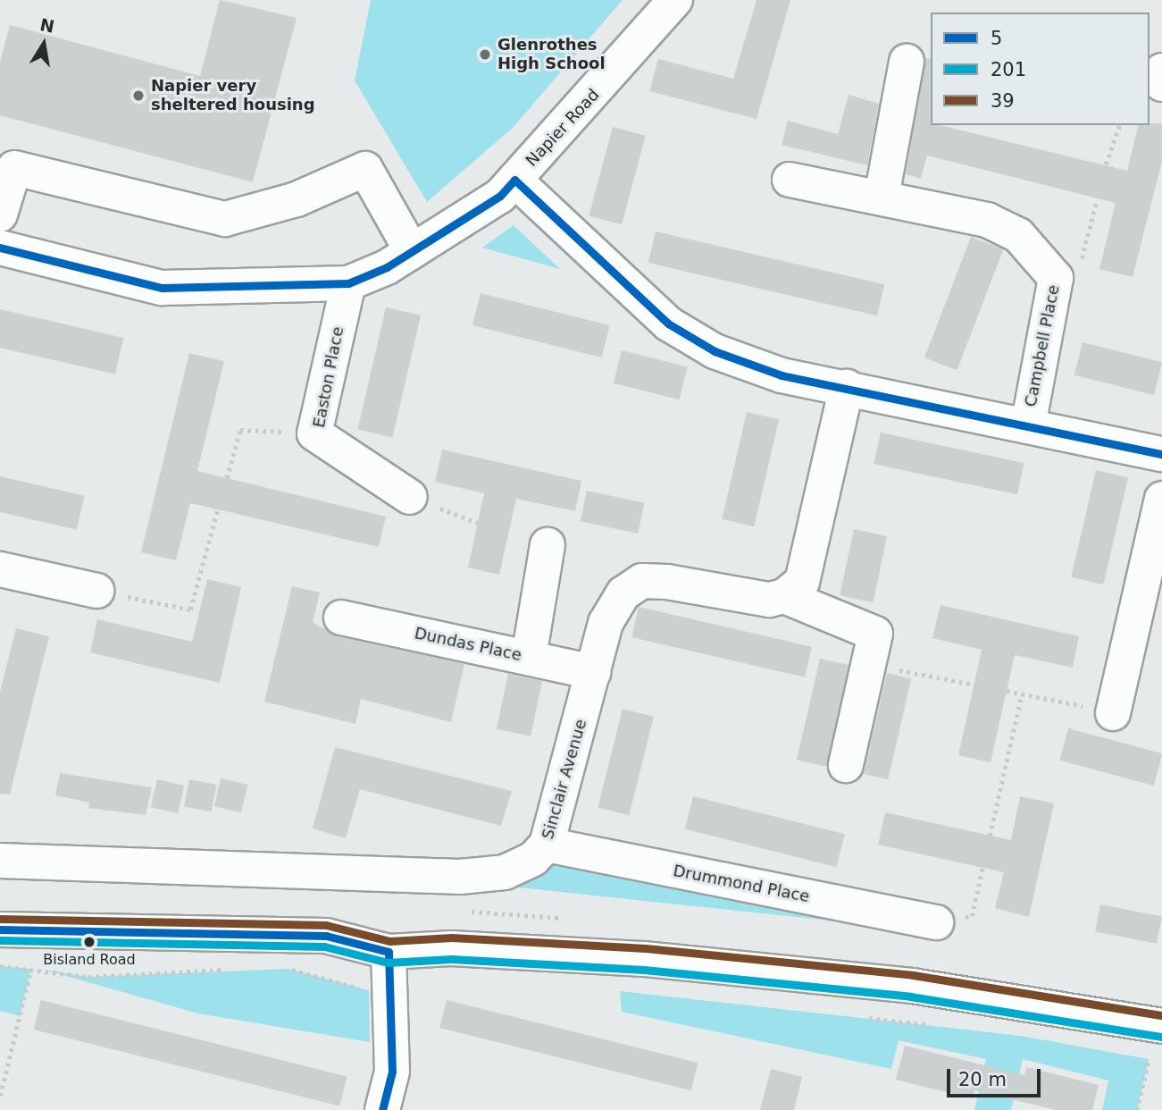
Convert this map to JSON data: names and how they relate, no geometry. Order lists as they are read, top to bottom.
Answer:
{
  "streets": {
    "street": [
      "Napier Road",
      "Campbell Place",
      "Easton Place",
      "Dundas Place",
      "Sinclair Avenue",
      "Drummond Place"
    ]
  },
  "crossings": [
    ["Napier Road", "Easton Place"],
    ["Dundas Place", "Sinclair Avenue"],
    ["Sinclair Avenue", "Drummond Place"]
  ],
  "places": ["Glenrothes High School", "Napier very sheltered housing", "Bisland Road"],
  "lines": ["transit line 5", "transit line 39", "transit line 201"],
  "legend": ["5", "201", "39"],
  "scale_bar": "20 m",
  "north": "top"
}
